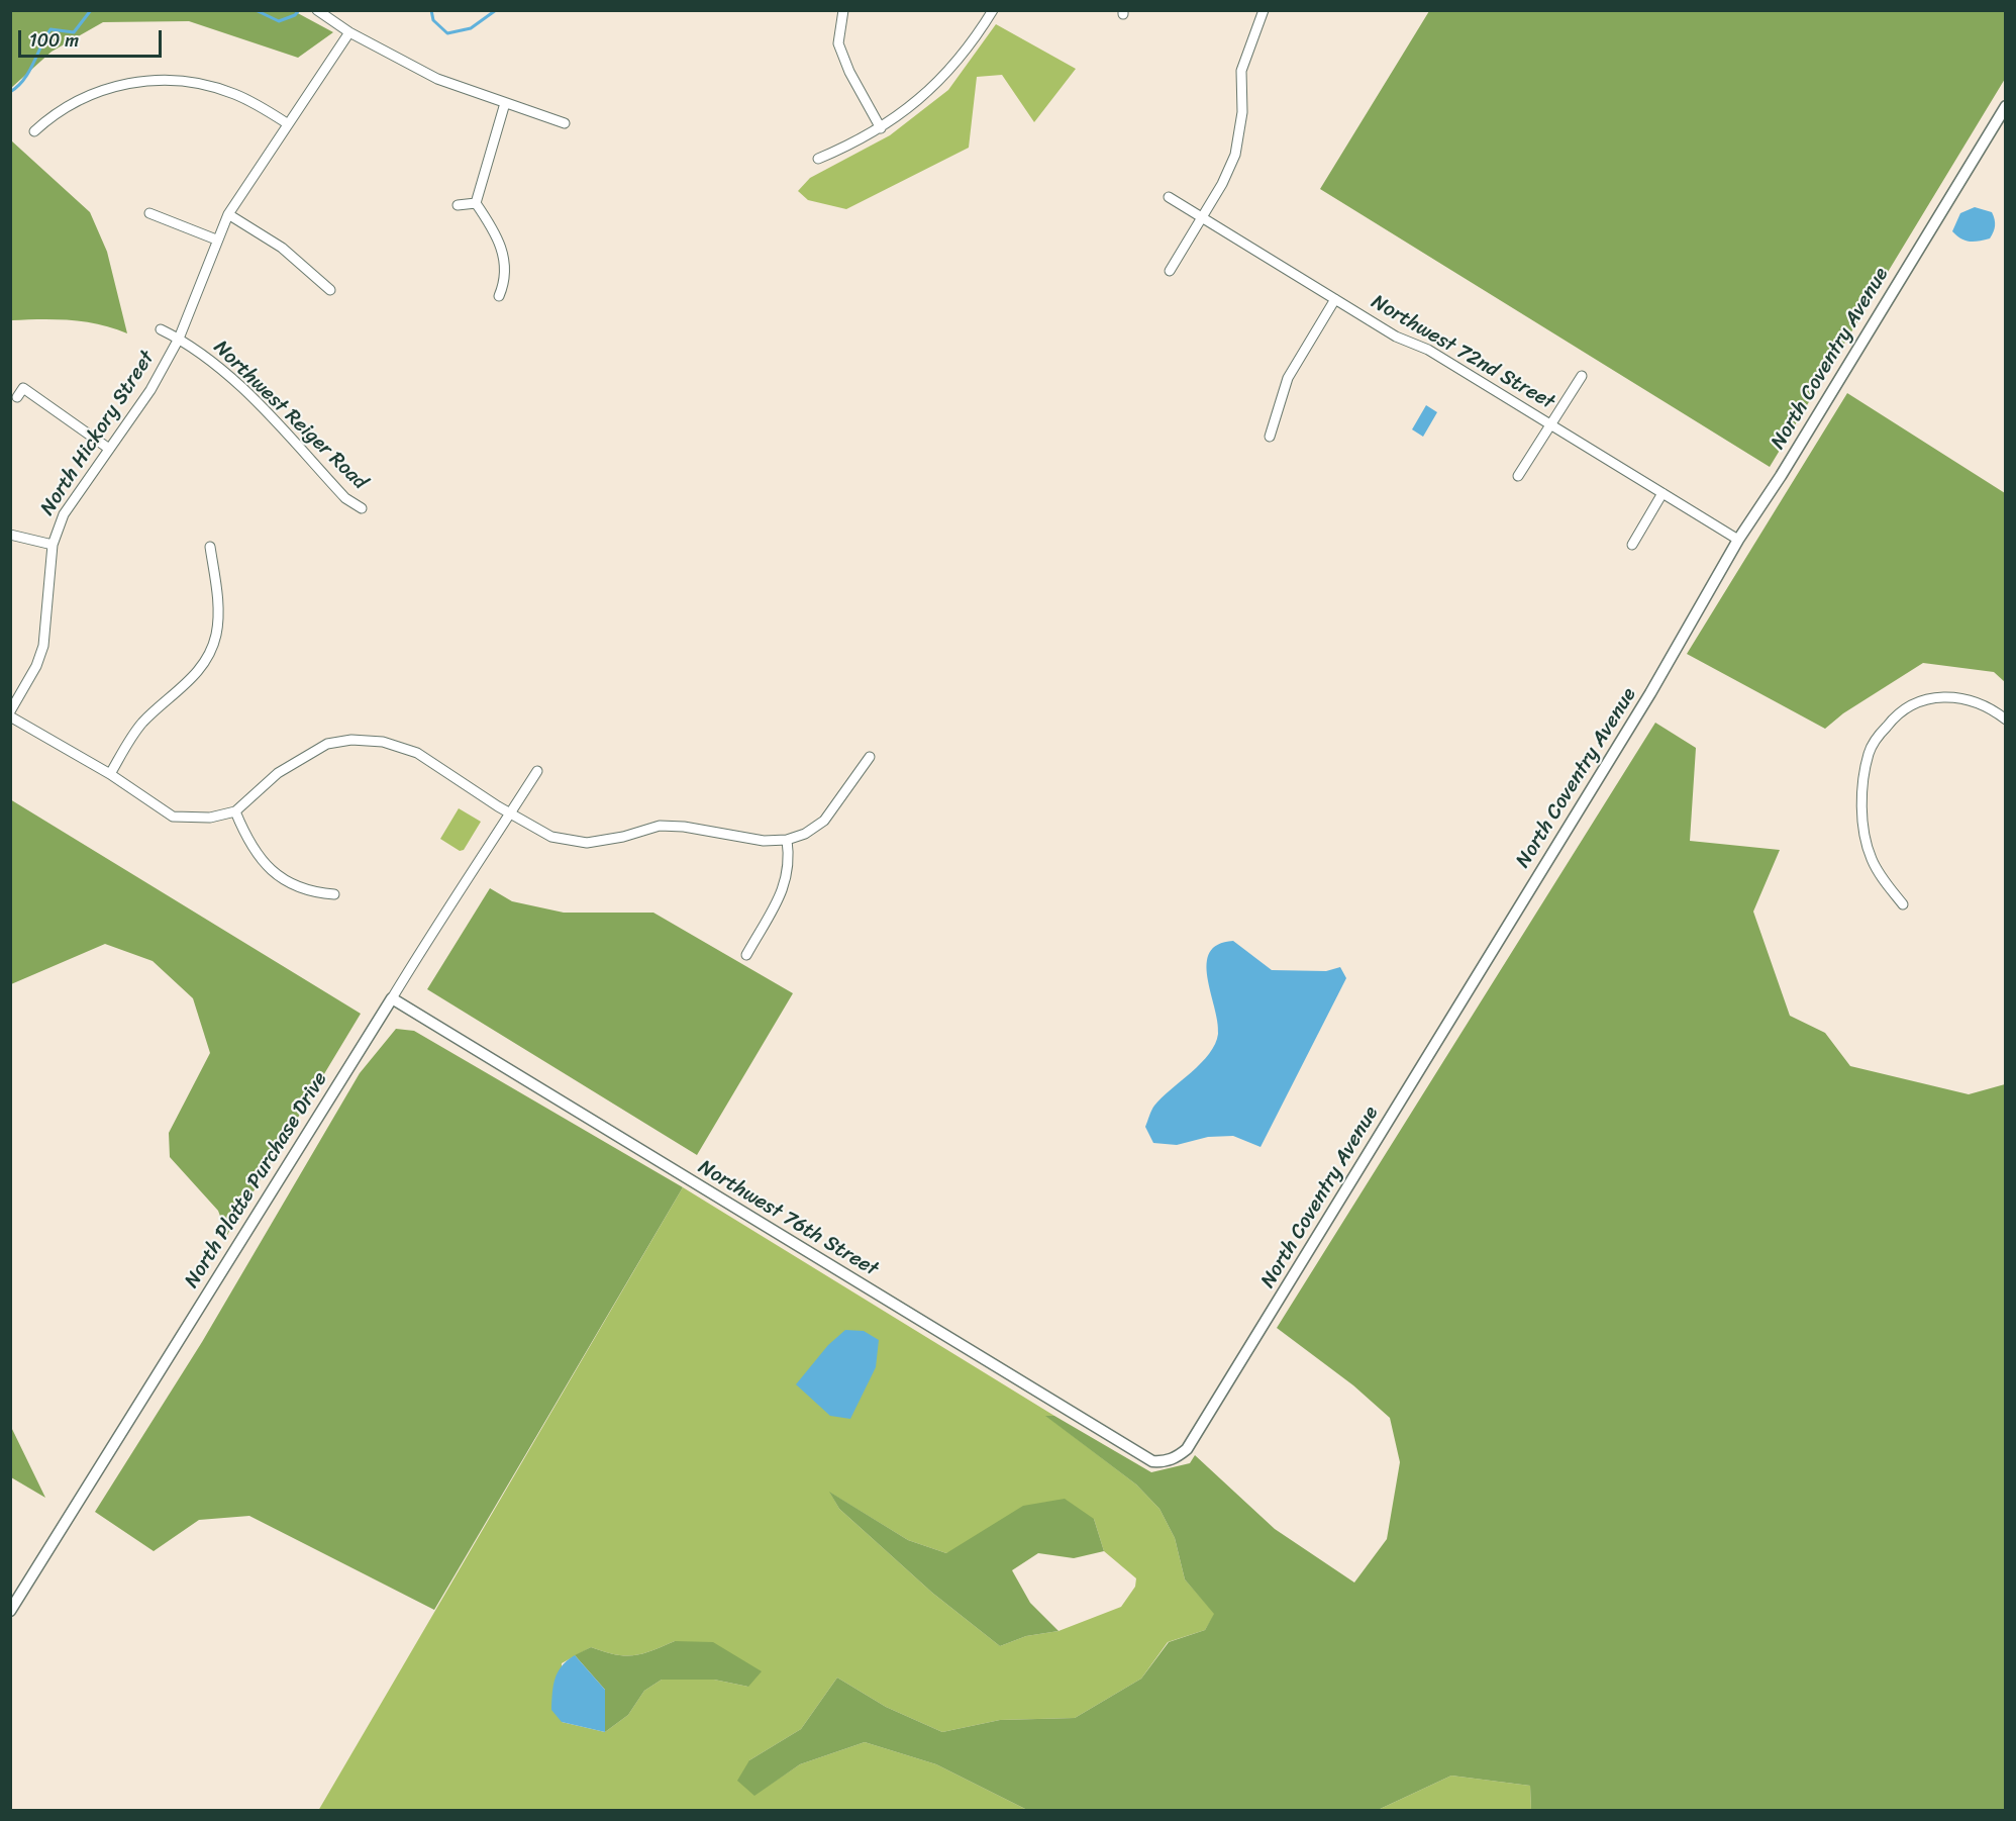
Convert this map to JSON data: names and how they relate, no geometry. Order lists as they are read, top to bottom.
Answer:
{
  "streets": {
    "street": [
      "Northwest 72nd Street",
      "North Coventry Avenue",
      "Northwest Reiger Road",
      "North Hickory Street",
      "North Platte Purchase Drive",
      "Northwest 76th Street"
    ]
  },
  "crossings": [
    ["Northwest 72nd Street", "North Coventry Avenue"],
    ["North Coventry Avenue", "Northwest 76th Street"],
    ["Northwest Reiger Road", "North Hickory Street"],
    ["North Platte Purchase Drive", "Northwest 76th Street"]
  ],
  "scale_bar": "100 m"
}
